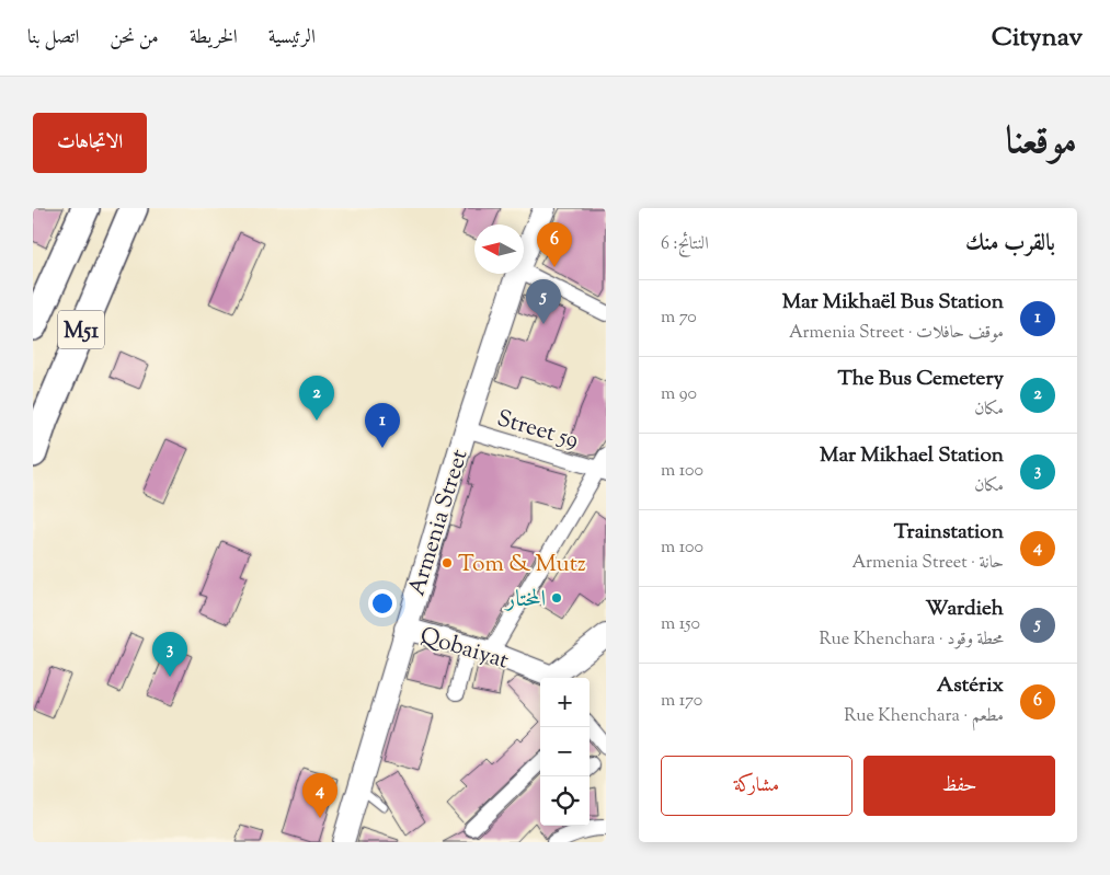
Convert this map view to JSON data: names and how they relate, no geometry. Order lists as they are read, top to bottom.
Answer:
{
  "streets": {
    "highway": ["M51"],
    "street": ["Street 59", "Armenia Street", "Qobaiyat"]
  },
  "crossings": [
    ["Street 59", "Armenia Street"],
    ["Armenia Street", "Qobaiyat"]
  ],
  "places": ["Tom & Mutz", "المختار"],
  "north": "left",
  "page": {
    "header": "Citynav",
    "nav": [
      "الرئيسية",
      "الخريطة",
      "من نحن",
      "اتصل بنا"
    ],
    "title": "موقعنا",
    "buttons": [
      "الاتجاهات",
      ["حفظ", "مشاركة"]
    ],
    "heading": ["بالقرب منك", "النتائج: 6"],
    "pins": [
      "6",
      "5",
      "2",
      "1",
      "3",
      "4"
    ],
    "list": [
      {
        "mark": "1",
        "name": "Mar Mikhaël Bus Station",
        "note": "موقف حافلات · Armenia Street",
        "value": "70 m"
      },
      {
        "mark": "2",
        "name": "The Bus Cemetery",
        "note": "مكان",
        "value": "90 m"
      },
      {
        "mark": "3",
        "name": "Mar Mikhael Station",
        "note": "مكان",
        "value": "100 m"
      },
      {
        "mark": "4",
        "name": "Trainstation",
        "note": "حانة · Armenia Street",
        "value": "100 m"
      },
      {
        "mark": "5",
        "name": "Wardieh",
        "note": "محطة وقود · Rue Khenchara",
        "value": "150 m"
      },
      {
        "mark": "6",
        "name": "Astérix",
        "note": "مطعم · Rue Khenchara",
        "value": "170 m"
      }
    ],
    "map_buttons": ["+", "−"]
  }
}
